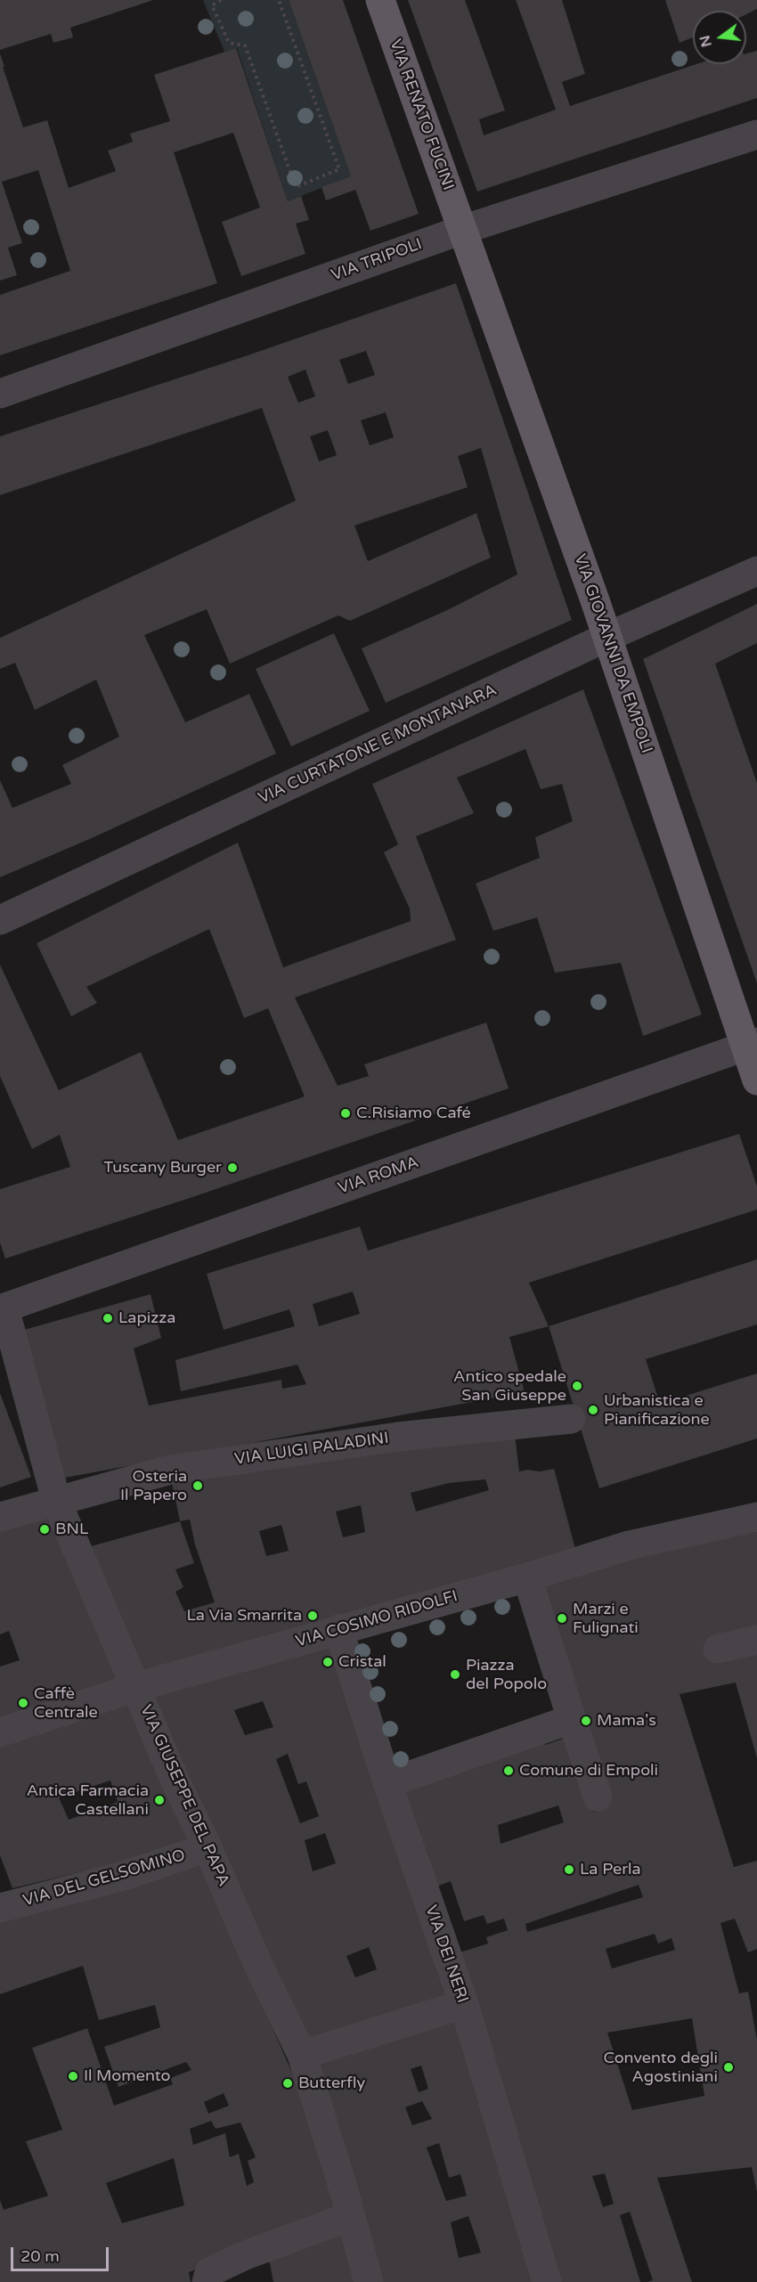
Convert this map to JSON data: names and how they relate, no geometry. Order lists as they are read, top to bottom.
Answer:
{
  "streets": {
    "main road": ["VIA RENATO FUCINI", "VIA GIOVANNI DA EMPOLI"],
    "street": [
      "VIA TRIPOLI",
      "VIA CURTATONE E MONTANARA",
      "VIA ROMA",
      "VIA LUIGI PALADINI",
      "VIA COSIMO RIDOLFI",
      "VIA GIUSEPPE DEL PAPA",
      "VIA DEL GELSOMINO",
      "VIA DEI NERI"
    ]
  },
  "crossings": [
    ["VIA RENATO FUCINI", "VIA TRIPOLI"],
    ["VIA RENATO FUCINI", "VIA GIOVANNI DA EMPOLI"],
    ["VIA TRIPOLI", "VIA GIOVANNI DA EMPOLI"],
    ["VIA GIOVANNI DA EMPOLI", "VIA CURTATONE E MONTANARA"],
    ["VIA GIOVANNI DA EMPOLI", "VIA ROMA"],
    ["VIA ROMA", "VIA GIUSEPPE DEL PAPA"],
    ["VIA LUIGI PALADINI", "VIA GIUSEPPE DEL PAPA"],
    ["VIA COSIMO RIDOLFI", "VIA GIUSEPPE DEL PAPA"],
    ["VIA COSIMO RIDOLFI", "VIA DEI NERI"],
    ["VIA GIUSEPPE DEL PAPA", "VIA DEL GELSOMINO"]
  ],
  "places": [
    "C.Risiamo Café",
    "Tuscany Burger",
    "Lapizza",
    "Antico spedale San Giuseppe",
    "Urbanistica e Pianificazione",
    "Osteria Il Papero",
    "BNL",
    "La Via Smarrita",
    "Marzi e Fulignati",
    "Cristal",
    "Piazza del Popolo",
    "Caffè Centrale",
    "Mama's",
    "Comune di Empoli",
    "Antica Farmacia Castellani",
    "La Perla",
    "Convento degli Agostiniani",
    "Il Momento",
    "Butterfly"
  ],
  "scale_bar": "20 m",
  "north": "left"
}
